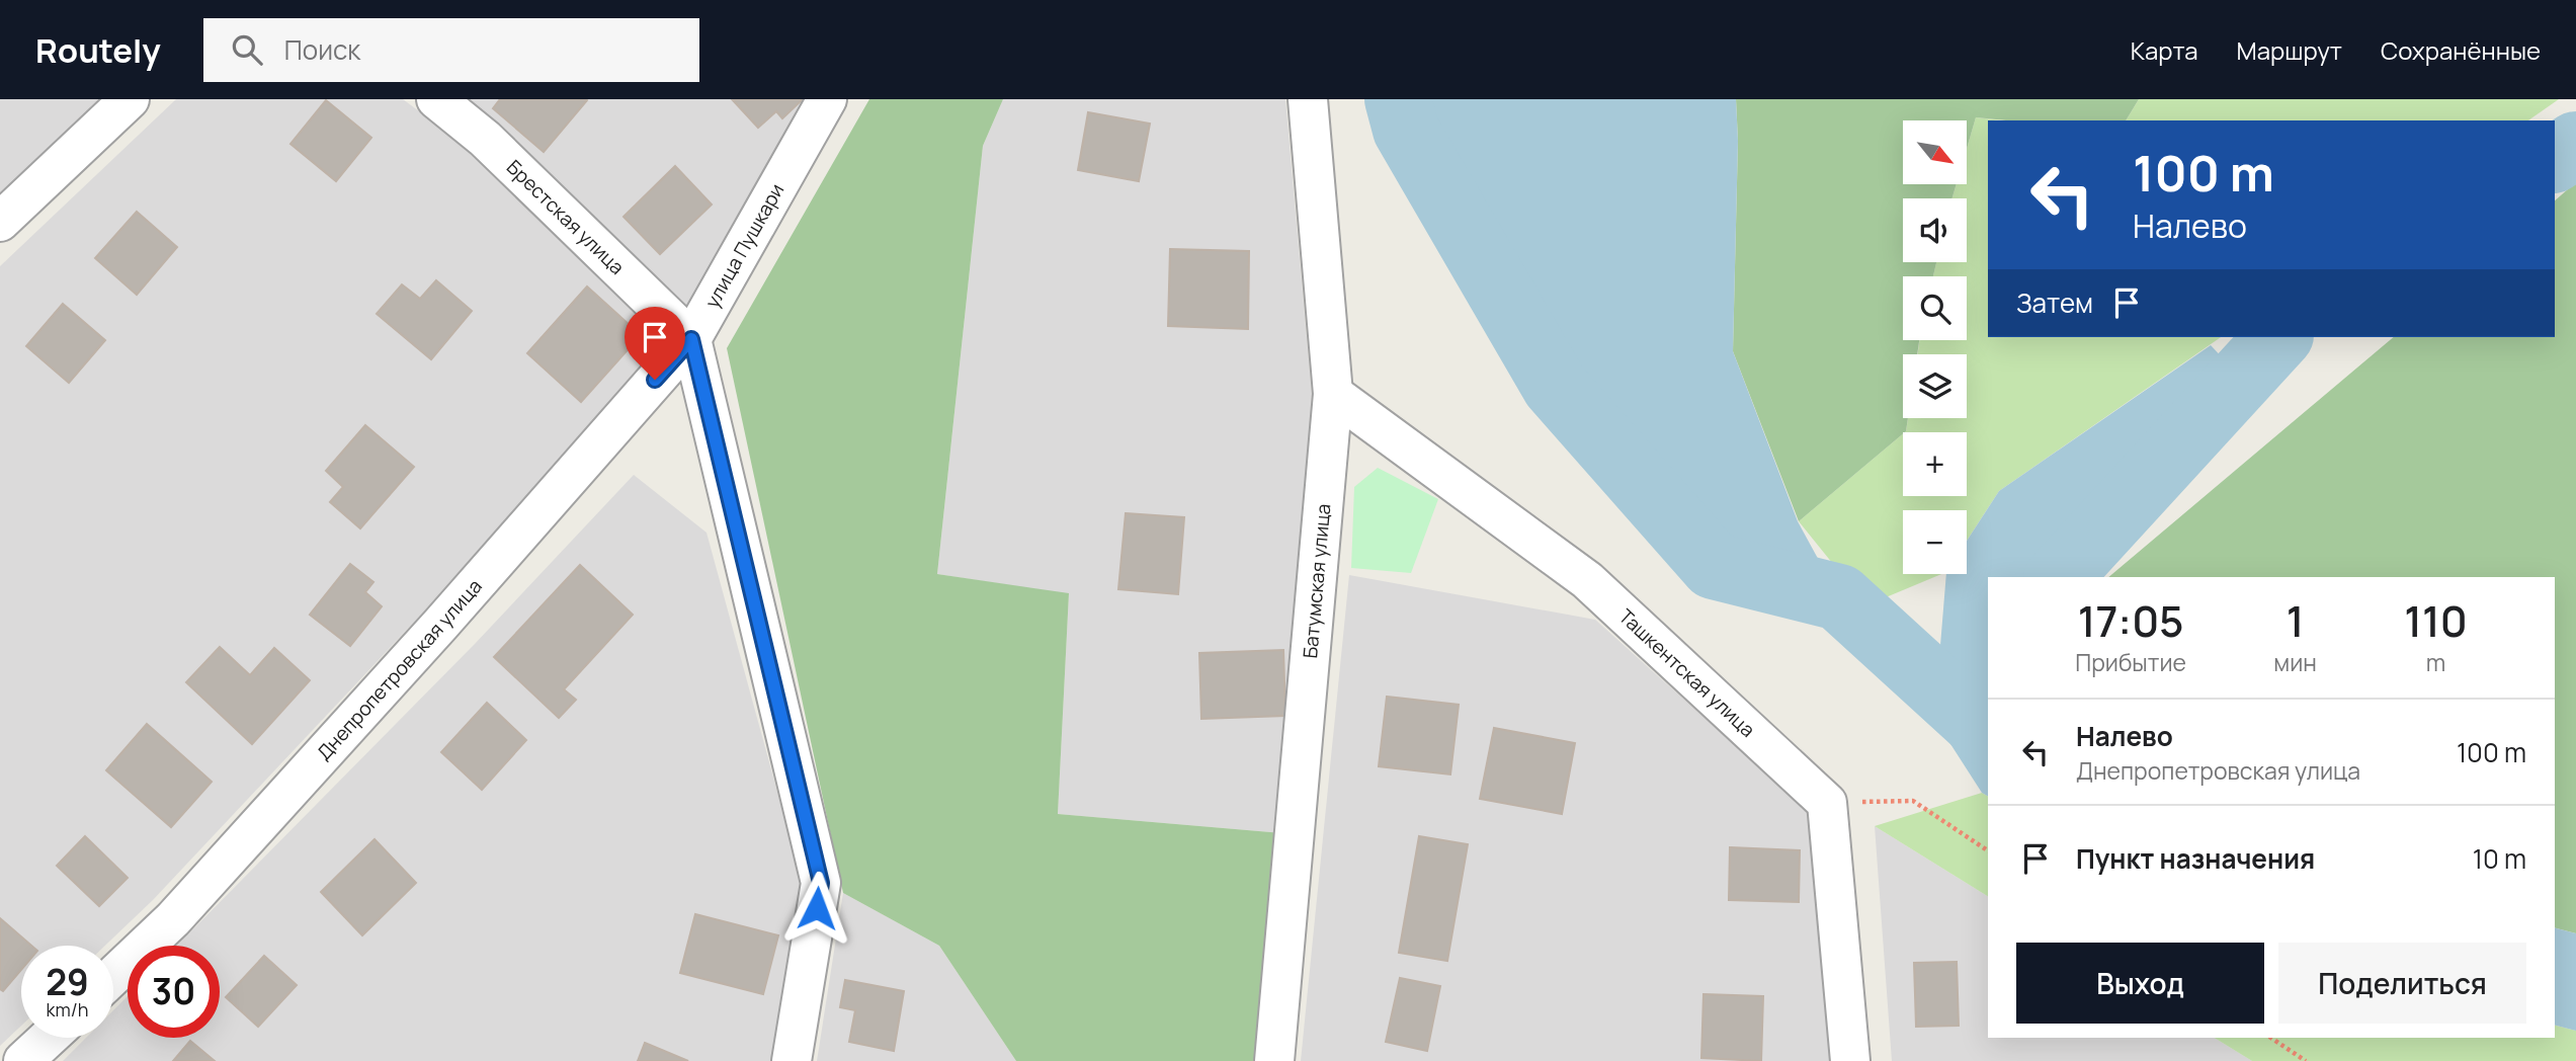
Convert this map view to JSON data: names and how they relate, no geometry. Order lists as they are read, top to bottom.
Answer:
{
  "streets": {
    "street": [
      "Брестская улица",
      "улица Пушкари",
      "Батумская улица",
      "Днепропетровская улица",
      "Ташкентская улица"
    ]
  },
  "crossings": [
    ["Брестская улица", "улица Пушкари"],
    ["Брестская улица", "Днепропетровская улица"],
    ["улица Пушкари", "Днепропетровская улица"],
    ["Батумская улица", "Ташкентская улица"]
  ],
  "north": "bottom right",
  "page": {
    "header": "Routely",
    "search": "Поиск",
    "nav": ["Карта", "Маршрут", "Сохранённые"],
    "map_buttons": ["+", "−"],
    "turn": ["100 m", "Налево"],
    "then": "Затем",
    "eta": [
      "17:05",
      "Прибытие",
      "1",
      "мин",
      "110",
      "m"
    ],
    "list": [
      {
        "name": "Налево",
        "note": "Днепропетровская улица",
        "value": "100 m"
      },
      {
        "name": "Пункт назначения",
        "value": "10 m"
      }
    ],
    "buttons": ["Выход", "Поделиться"],
    "speed": "29 km/h",
    "limit": "30"
  }
}
